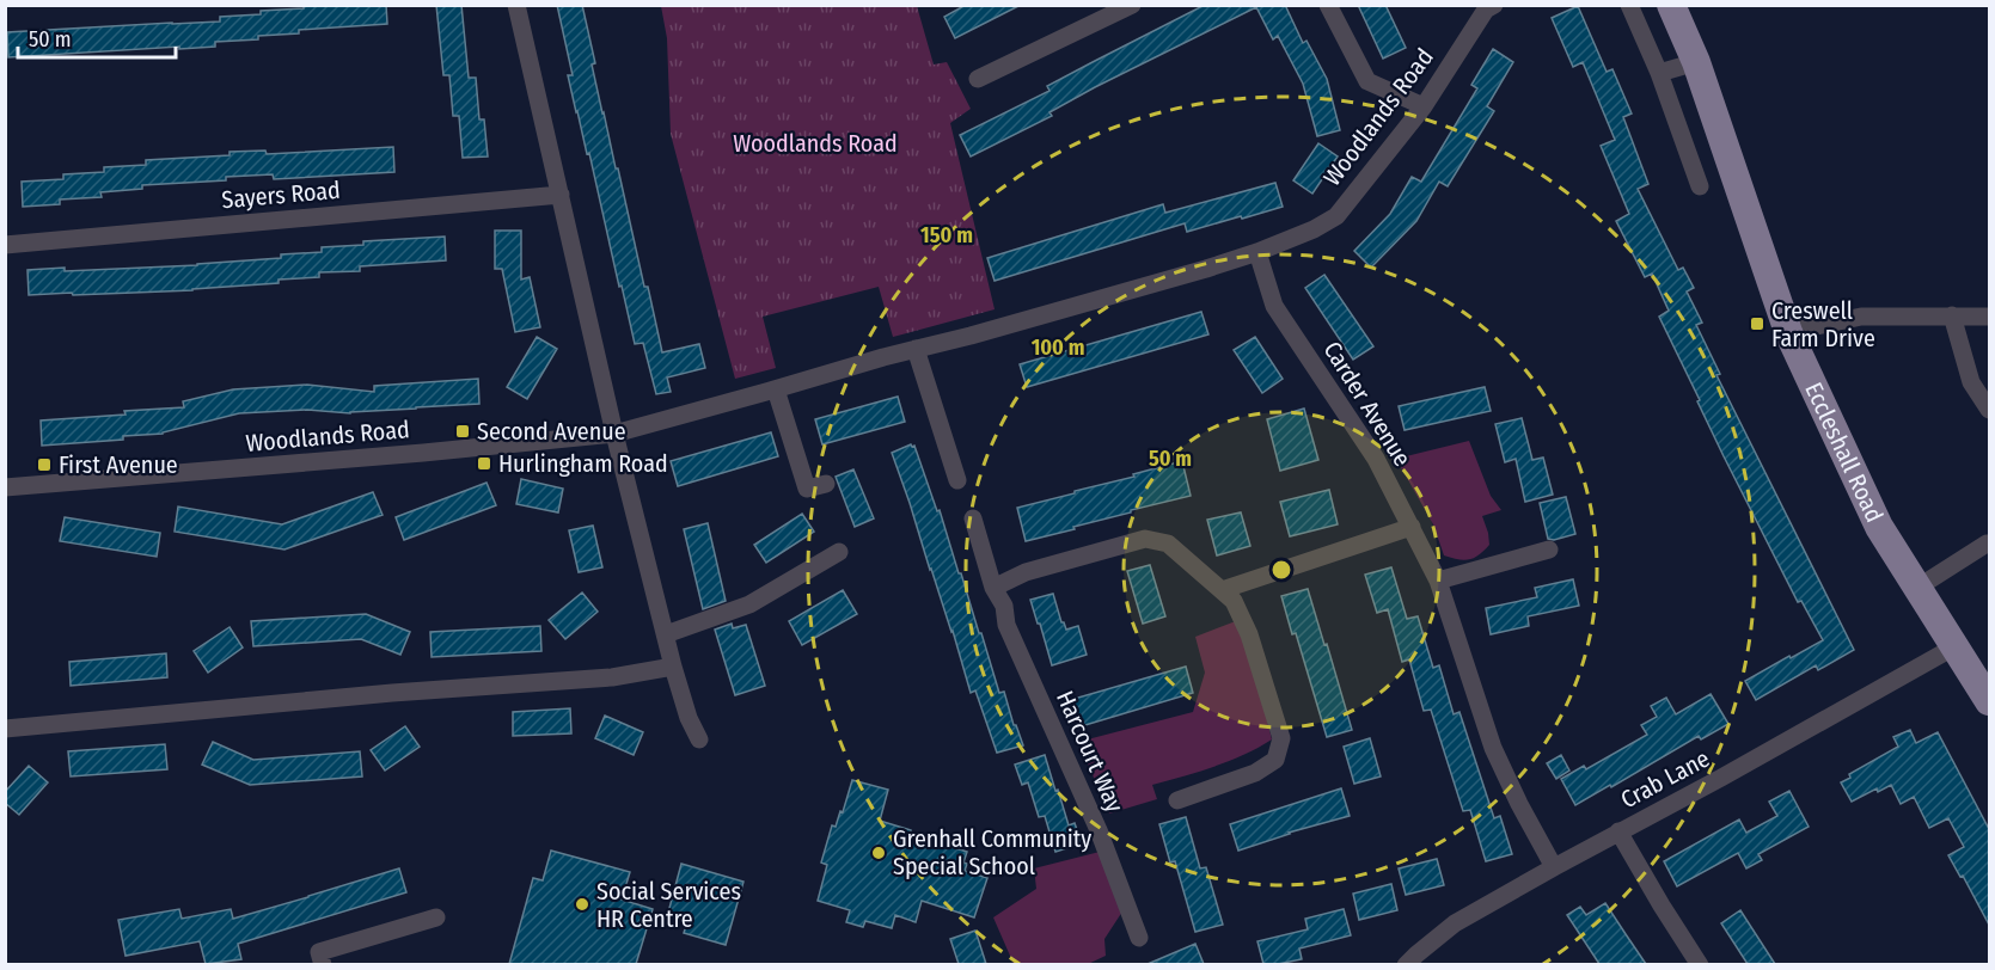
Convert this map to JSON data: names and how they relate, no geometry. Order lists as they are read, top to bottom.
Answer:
{
  "streets": {
    "main road": ["Eccleshall Road"],
    "street": [
      "Woodlands Road",
      "Sayers Road",
      "Carder Avenue",
      "Harcourt Way",
      "Crab Lane"
    ]
  },
  "crossings": [
    ["Woodlands Road", "Carder Avenue"],
    ["Carder Avenue", "Crab Lane"],
    ["Eccleshall Road", "Crab Lane"]
  ],
  "parks": ["Woodlands Road"],
  "places": {
    "transit": [
      "Creswell Farm Drive",
      "Second Avenue",
      "Hurlingham Road",
      "First Avenue"
    ],
    "other": ["Grenhall Community Special School", "Social Services HR Centre"]
  },
  "scale_bar": "50 m",
  "rings": ["150 m", "100 m", "50 m"]
}
